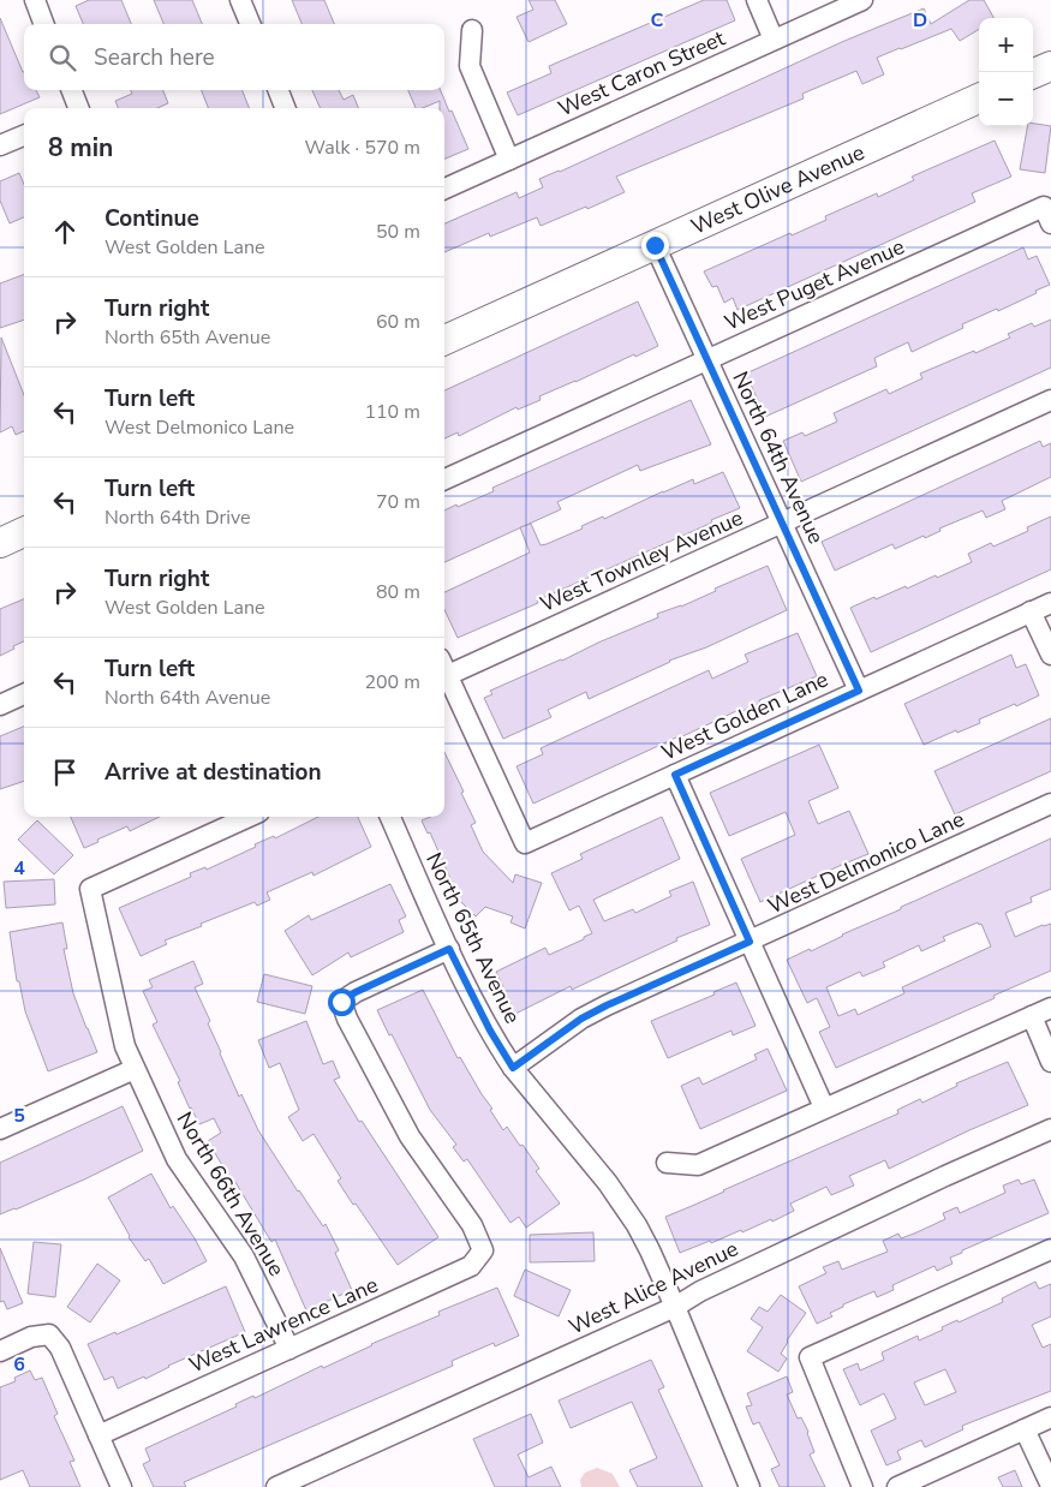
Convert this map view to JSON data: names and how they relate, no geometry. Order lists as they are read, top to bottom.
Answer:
{
  "streets": {
    "main road": ["West Olive Avenue"],
    "street": [
      "West Caron Street",
      "West Puget Avenue",
      "North 64th Avenue",
      "West Townley Avenue",
      "West Golden Lane",
      "West Delmonico Lane",
      "North 65th Avenue",
      "North 66th Avenue",
      "West Alice Avenue",
      "West Lawrence Lane"
    ]
  },
  "crossings": [
    ["West Olive Avenue", "North 64th Avenue"],
    ["West Puget Avenue", "North 64th Avenue"],
    ["North 64th Avenue", "West Townley Avenue"],
    ["North 64th Avenue", "West Golden Lane"],
    ["West Townley Avenue", "West Golden Lane"],
    ["West Delmonico Lane", "North 65th Avenue"],
    ["North 65th Avenue", "West Alice Avenue"],
    ["North 65th Avenue", "West Lawrence Lane"],
    ["North 66th Avenue", "West Lawrence Lane"]
  ],
  "page": {
    "map_buttons": ["+", "−"],
    "search": "Search here",
    "heading": ["8 min", "Walk · 570 m"],
    "list": [
      ["Continue", "West Golden Lane", "50 m"],
      ["Turn right", "North 65th Avenue", "60 m"],
      ["Turn left", "West Delmonico Lane", "110 m"],
      ["Turn left", "North 64th Drive", "70 m"],
      ["Turn right", "West Golden Lane", "80 m"],
      ["Turn left", "North 64th Avenue", "200 m"],
      "Arrive at destination"
    ]
  },
  "grid": {
    "columns": ["C", "D"],
    "rows": ["4", "5", "6"]
  }
}
